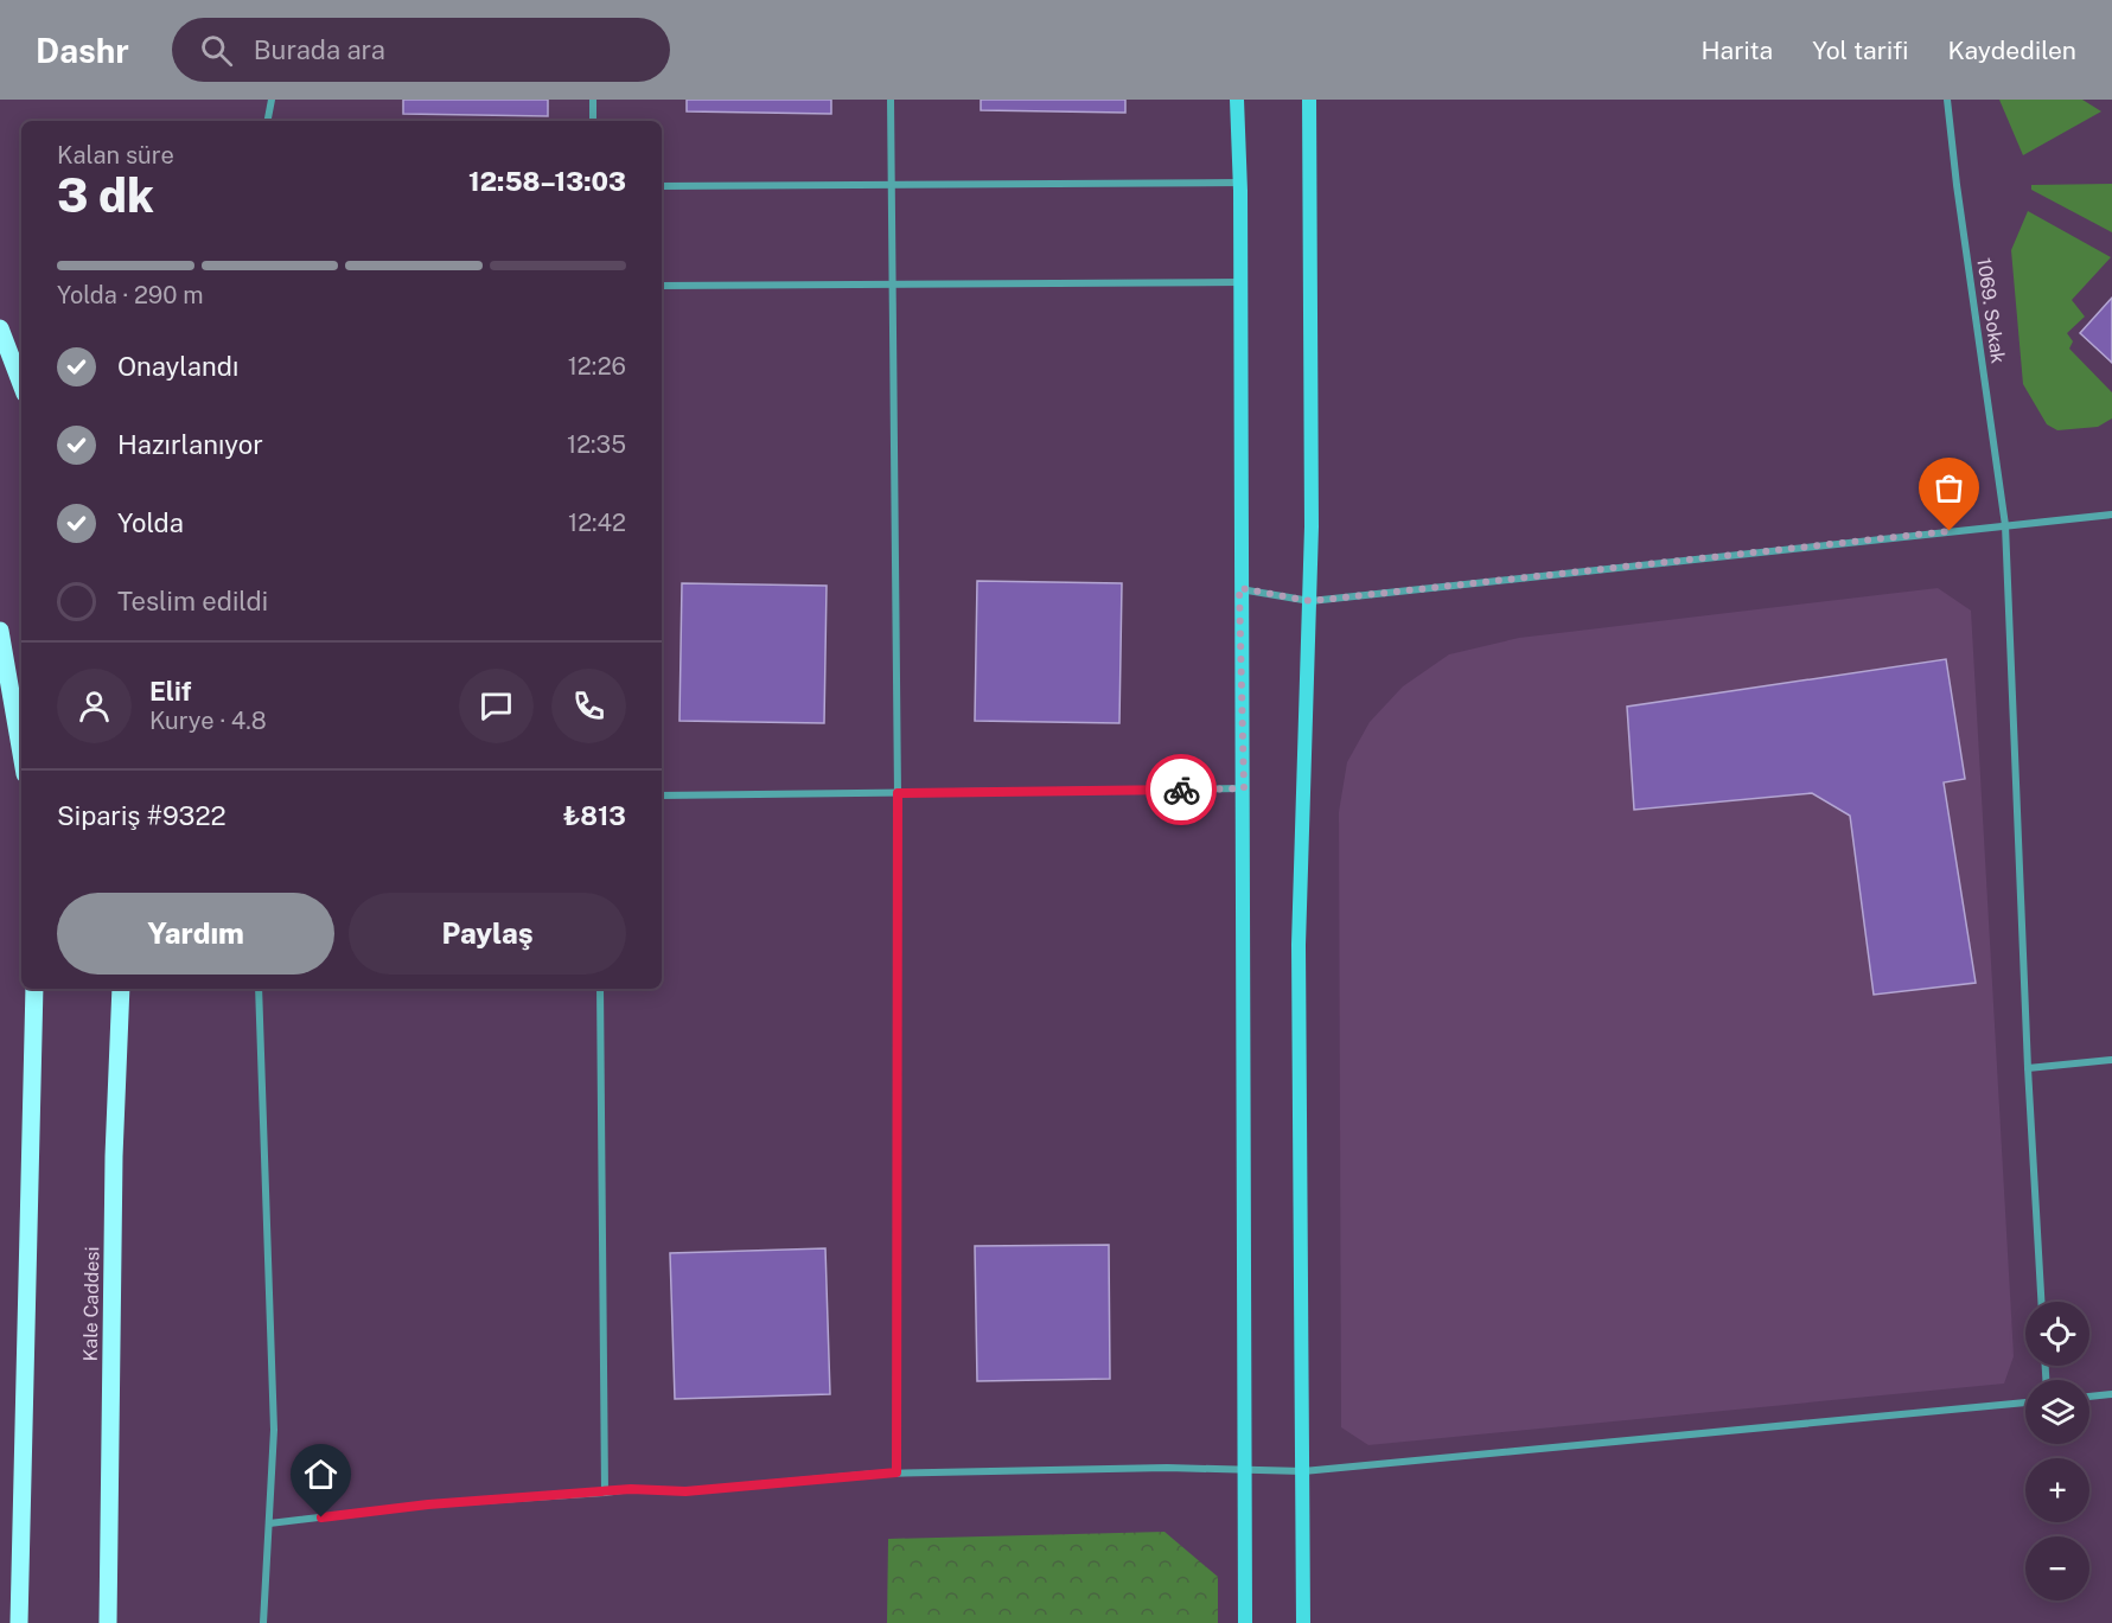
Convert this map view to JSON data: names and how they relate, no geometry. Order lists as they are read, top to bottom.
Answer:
{
  "streets": {
    "main road": ["Kale Caddesi"],
    "street": ["1069. Sokak"]
  },
  "page": {
    "header": "Dashr",
    "search": "Burada ara",
    "nav": ["Harita", "Yol tarifi", "Kaydedilen"],
    "heading": ["3 dk", "Kalan süre", "12:58–13:03"],
    "panel": [
      "Elif",
      "Kurye · 4.8",
      "Sipariş #9322",
      "₺813"
    ],
    "bar": "Yolda · 290 m",
    "list": [
      ["Onaylandı", "12:26"],
      ["Hazırlanıyor", "12:35"],
      ["Yolda", "12:42"],
      "Teslim edildi"
    ],
    "buttons": ["Yardım", "Paylaş"],
    "map_buttons": ["+", "−"]
  }
}
